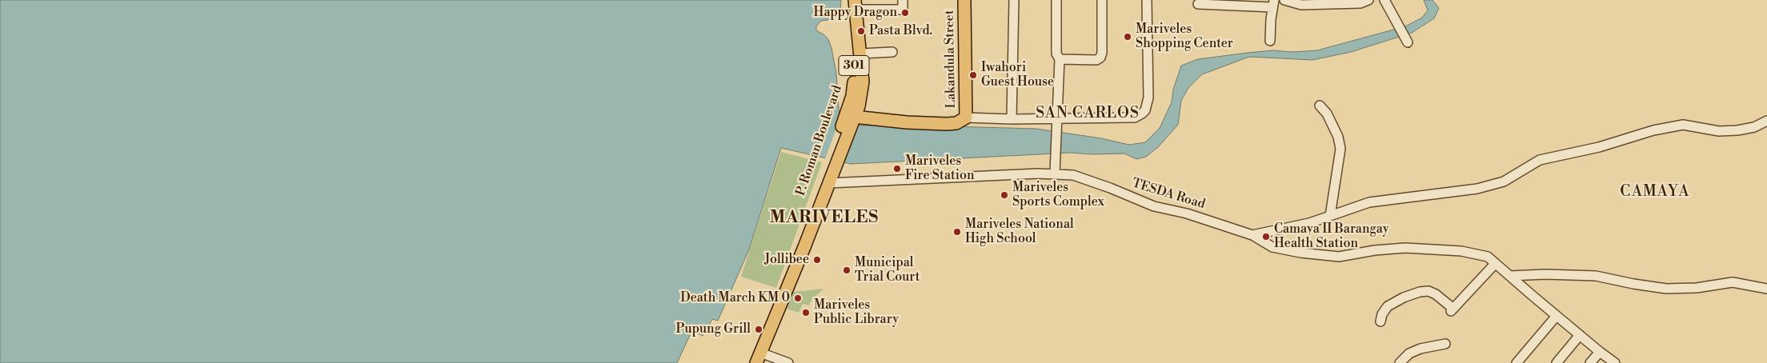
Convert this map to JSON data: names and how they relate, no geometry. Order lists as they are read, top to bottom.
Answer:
{
  "streets": {
    "main road": ["Lakandula Street", "301", "P. Roman Boulevard"],
    "street": ["TESDA Road"]
  },
  "crossings": [
    ["P. Roman Boulevard", "TESDA Road"]
  ],
  "districts": ["SAN CARLOS", "CAMAYA", "MARIVELES"],
  "places": [
    "Happy Dragon",
    "Pasta Blvd.",
    "Mariveles Shopping Center",
    "Iwahori Guest House",
    "Mariveles Fire Station",
    "Mariveles Sports Complex",
    "Mariveles National High School",
    "Camaya II Barangay Health Station",
    "Jollibee",
    "Municipal Trial Court",
    "Death March KM 0",
    "Mariveles Public Library",
    "Pupung Grill"
  ]
}
